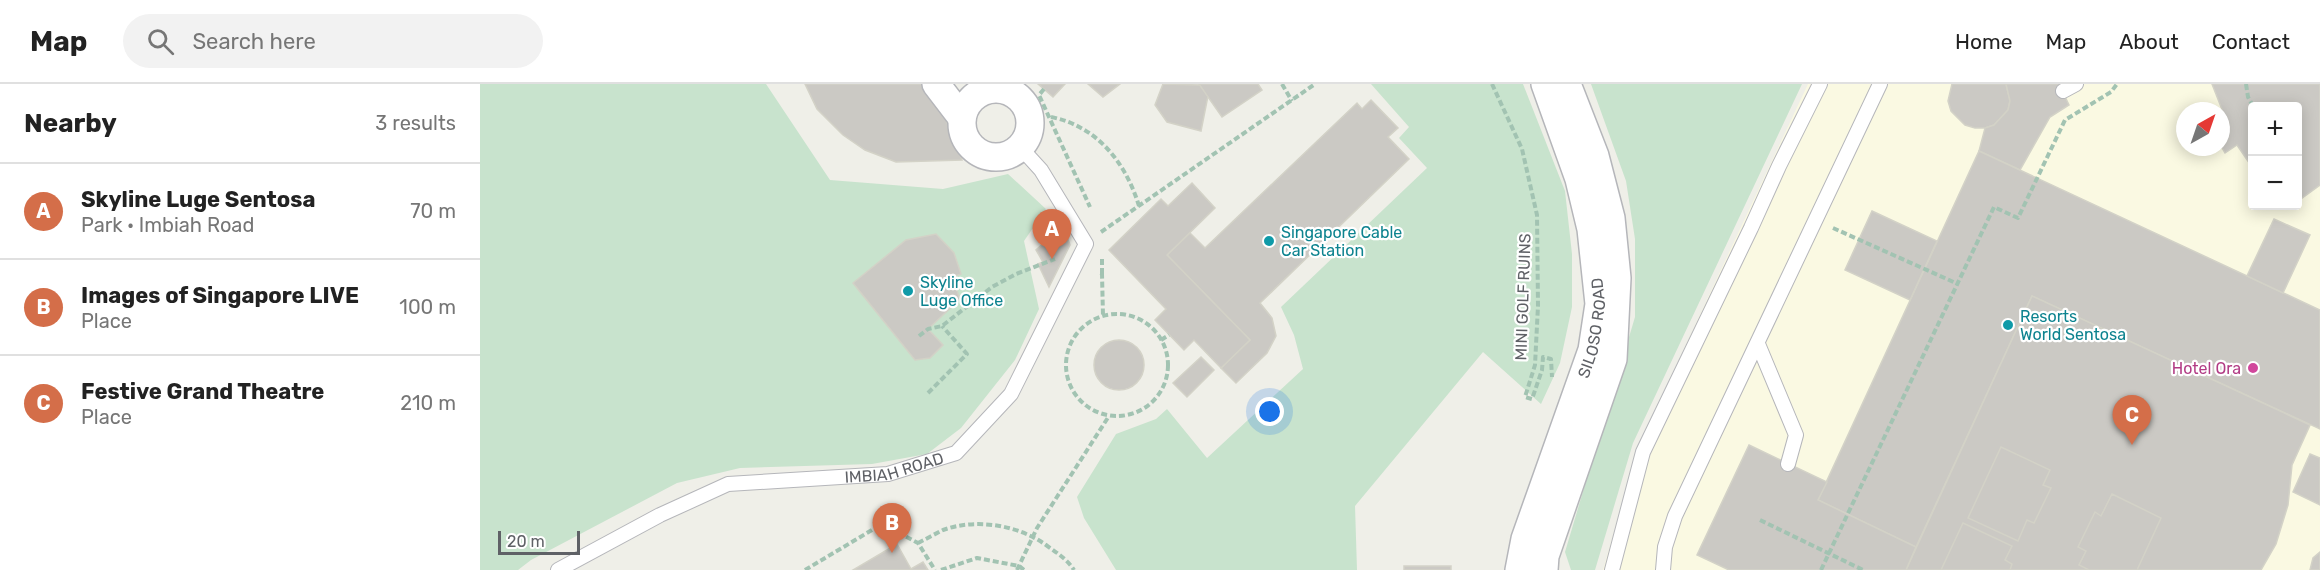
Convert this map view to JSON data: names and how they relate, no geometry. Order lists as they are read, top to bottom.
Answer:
{
  "streets": {
    "street": ["SILOSO ROAD"],
    "lane": ["IMBIAH ROAD"],
    "path": ["MINI GOLF RUINS"]
  },
  "places": [
    "Singapore Cable Car Station",
    "Skyline Luge Office",
    "Resorts World Sentosa",
    "Hotel Ora"
  ],
  "scale_bar": "20 m",
  "north": "top right",
  "page": {
    "header": "Map",
    "search": "Search here",
    "nav": [
      "Home",
      "Map",
      "About",
      "Contact"
    ],
    "heading": ["Nearby", "3 results"],
    "map_buttons": ["+", "−"],
    "list": [
      {
        "mark": "A",
        "name": "Skyline Luge Sentosa",
        "note": "Park · Imbiah Road",
        "value": "70 m"
      },
      {
        "mark": "B",
        "name": "Images of Singapore LIVE",
        "note": "Place",
        "value": "100 m"
      },
      {
        "mark": "C",
        "name": "Festive Grand Theatre",
        "note": "Place",
        "value": "210 m"
      }
    ],
    "pins": ["A", "C", "B"],
    "scale": "20 m"
  }
}
